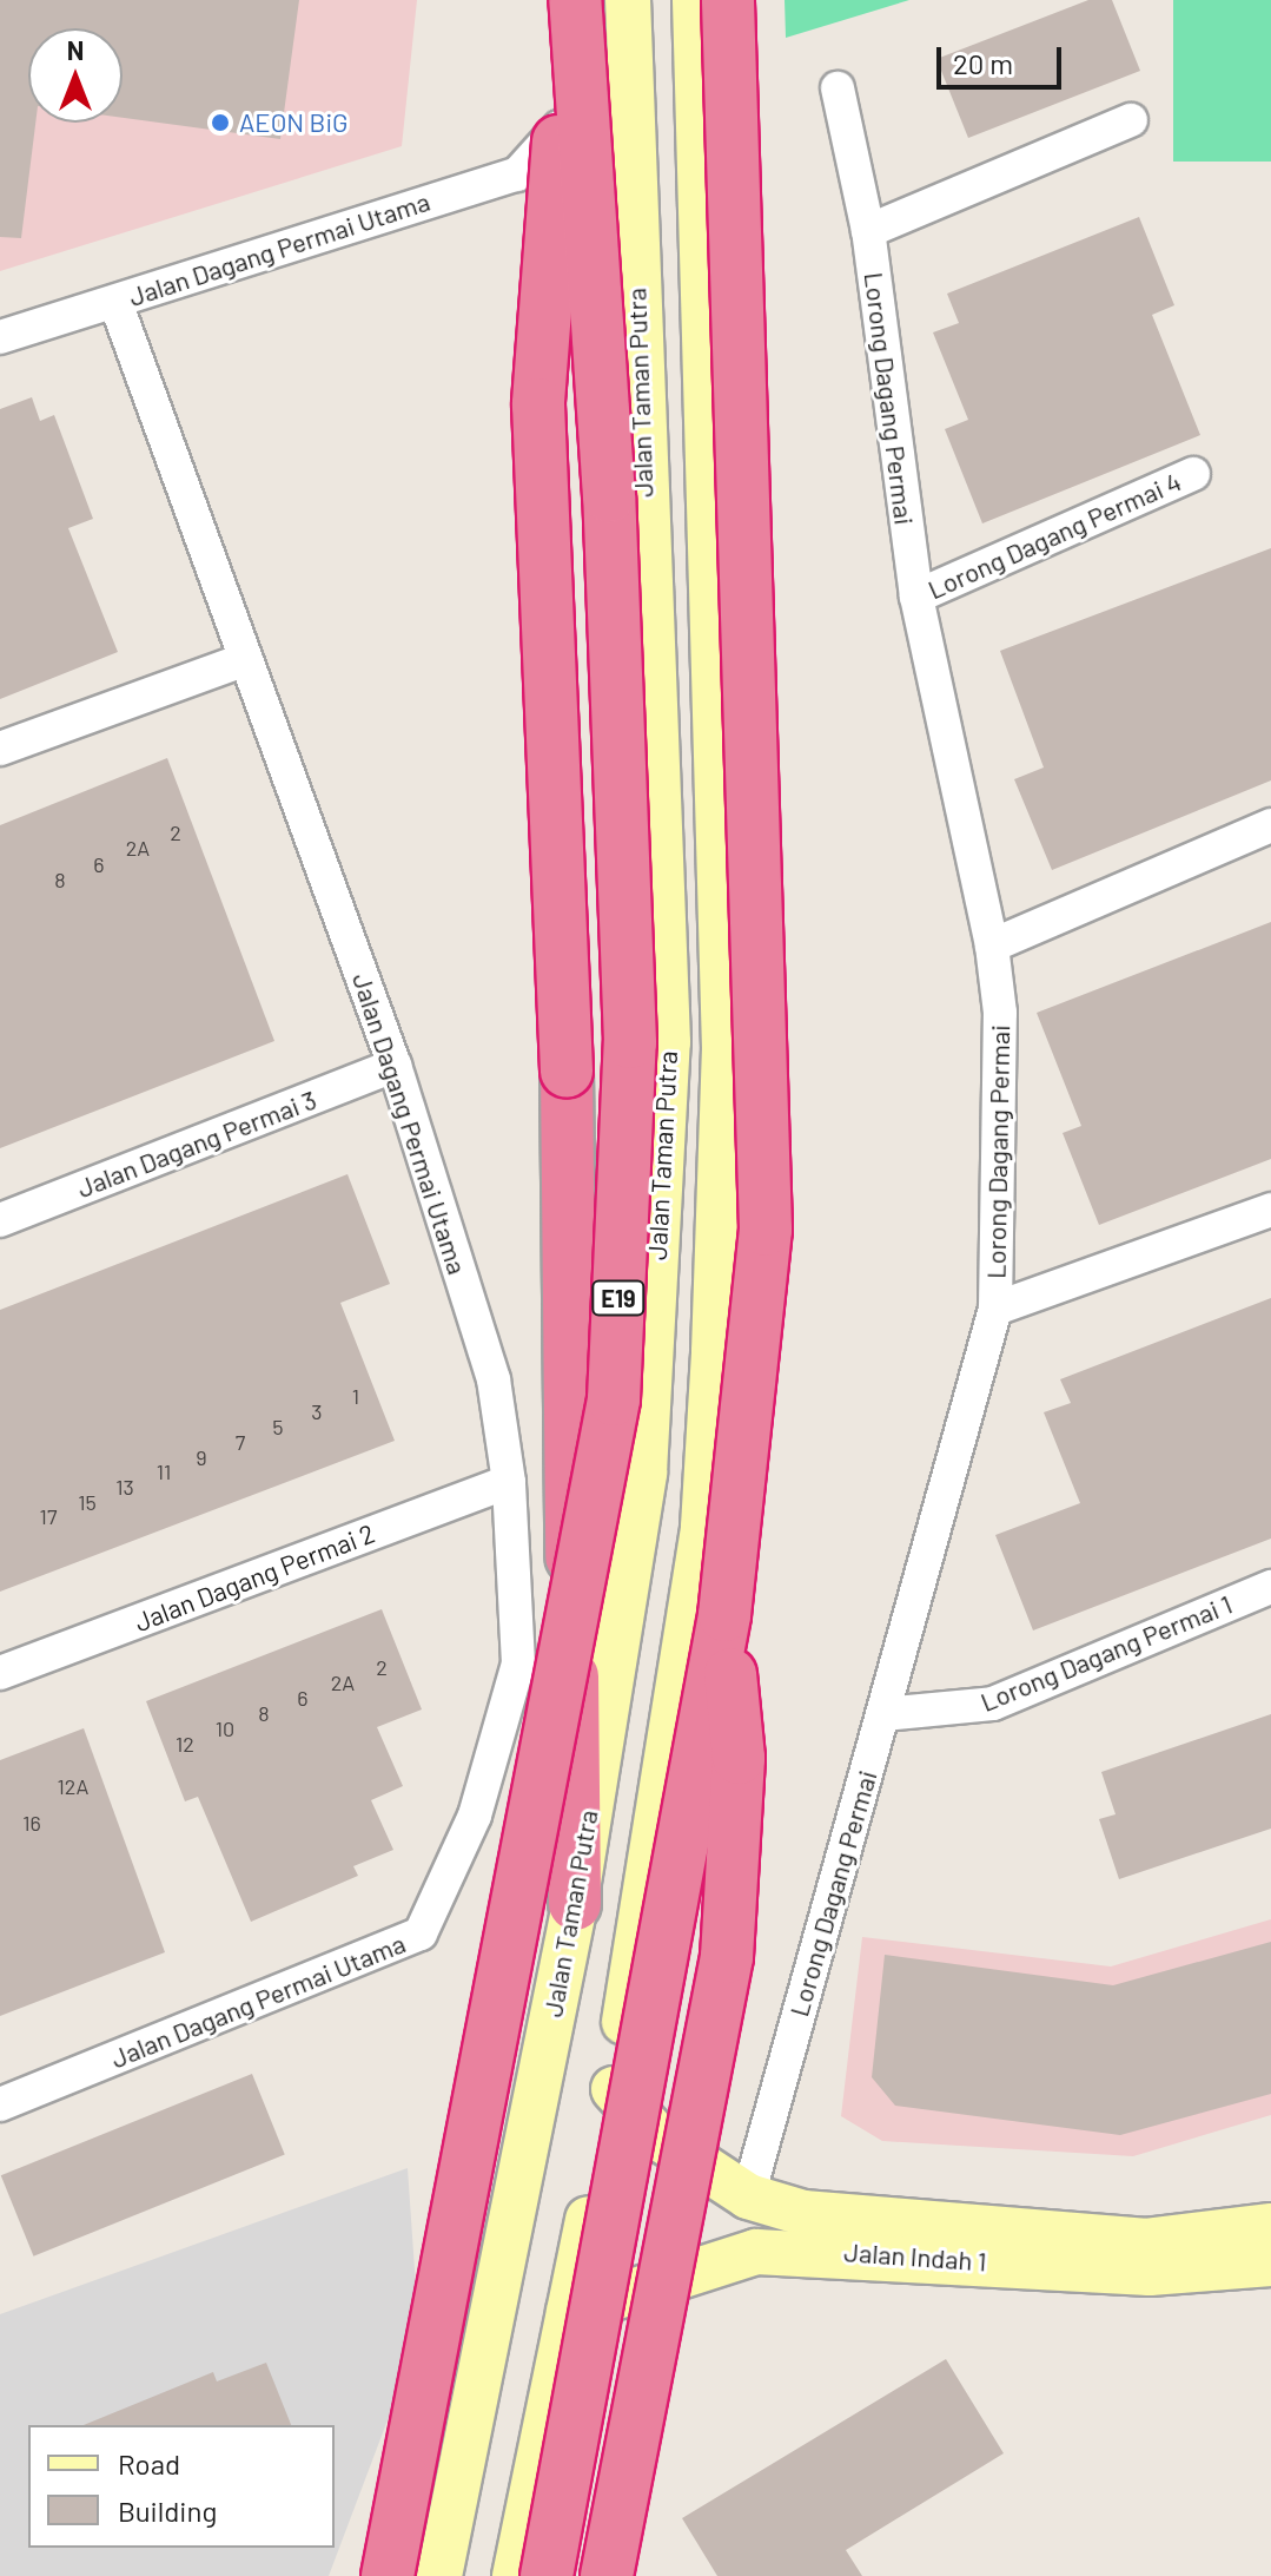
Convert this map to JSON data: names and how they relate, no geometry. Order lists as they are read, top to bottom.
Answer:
{
  "streets": {
    "highway": ["E19"],
    "street": [
      "Jalan Dagang Permai Utama",
      "Jalan Taman Putra",
      "Lorong Dagang Permai",
      "Lorong Dagang Permai 4",
      "Jalan Dagang Permai 3",
      "Jalan Dagang Permai 2",
      "Lorong Dagang Permai 1",
      "Jalan Indah 1"
    ]
  },
  "crossings": [
    ["Jalan Dagang Permai Utama", "Jalan Dagang Permai 3"],
    ["Jalan Dagang Permai Utama", "Jalan Dagang Permai 2"],
    ["Lorong Dagang Permai", "Lorong Dagang Permai 4"],
    ["Lorong Dagang Permai", "Lorong Dagang Permai 1"],
    ["Lorong Dagang Permai", "Jalan Indah 1"]
  ],
  "places": ["AEON BiG"],
  "house_numbers": [
    "2",
    "2A",
    "6",
    "8",
    "1",
    "3",
    "5",
    "7",
    "9",
    "11",
    "13",
    "15",
    "17",
    "2",
    "2A",
    "6",
    "8",
    "10",
    "12",
    "12A",
    "16"
  ],
  "legend": ["Road", "Building"],
  "scale_bar": "20 m",
  "north": "top"
}
